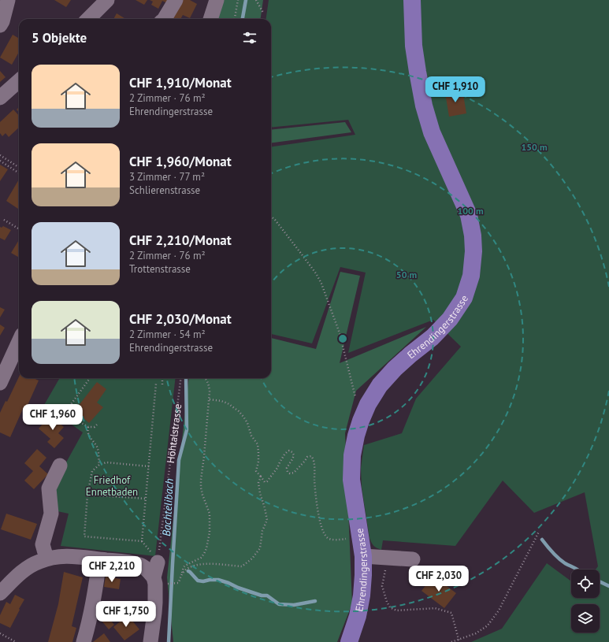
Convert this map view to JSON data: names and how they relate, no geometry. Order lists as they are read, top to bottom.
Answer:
{
  "streets": {
    "main road": ["Ehrendingerstrasse"],
    "path": ["Höhtalstrasse"]
  },
  "water": ["Bachtelibach"],
  "parks": ["Friedhof Ennetbaden"],
  "page": {
    "heading": "5 Objekte",
    "list": [
      {
        "name": "CHF 1,910/Monat",
        "note": "2 Zimmer · 76 m² · Ehrendingerstrasse"
      },
      {
        "name": "CHF 1,960/Monat",
        "note": "3 Zimmer · 77 m² · Schlierenstrasse"
      },
      {
        "name": "CHF 2,210/Monat",
        "note": "2 Zimmer · 76 m² · Trottenstrasse"
      },
      {
        "name": "CHF 2,030/Monat",
        "note": "2 Zimmer · 54 m² · Ehrendingerstrasse"
      }
    ],
    "price": [
      "CHF 1,910",
      "CHF 1,960",
      "CHF 2,210",
      "CHF 2,030",
      "CHF 1,750"
    ]
  },
  "rings": ["150 m", "100 m", "50 m"]
}
